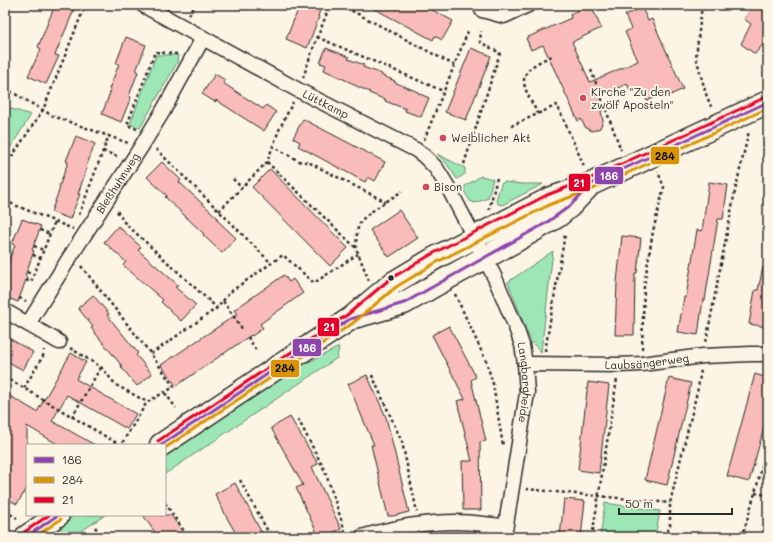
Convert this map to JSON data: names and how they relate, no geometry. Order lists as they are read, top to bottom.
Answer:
{
  "streets": {
    "street": [
      "Lüttkamp",
      "Bleßhuhnweg",
      "Laubsängerweg",
      "Langbargheide"
    ]
  },
  "crossings": [
    ["Lüttkamp", "Bleßhuhnweg"],
    ["Lüttkamp", "Langbargheide"],
    ["Laubsängerweg", "Langbargheide"]
  ],
  "places": ["Kirche \"Zu den zwölf Aposteln\"", "Weiblicher Akt", "Bison"],
  "lines": ["transit line 21", "transit line 186", "transit line 284"],
  "legend": ["186", "284", "21"],
  "scale_bar": "50 m"
}
